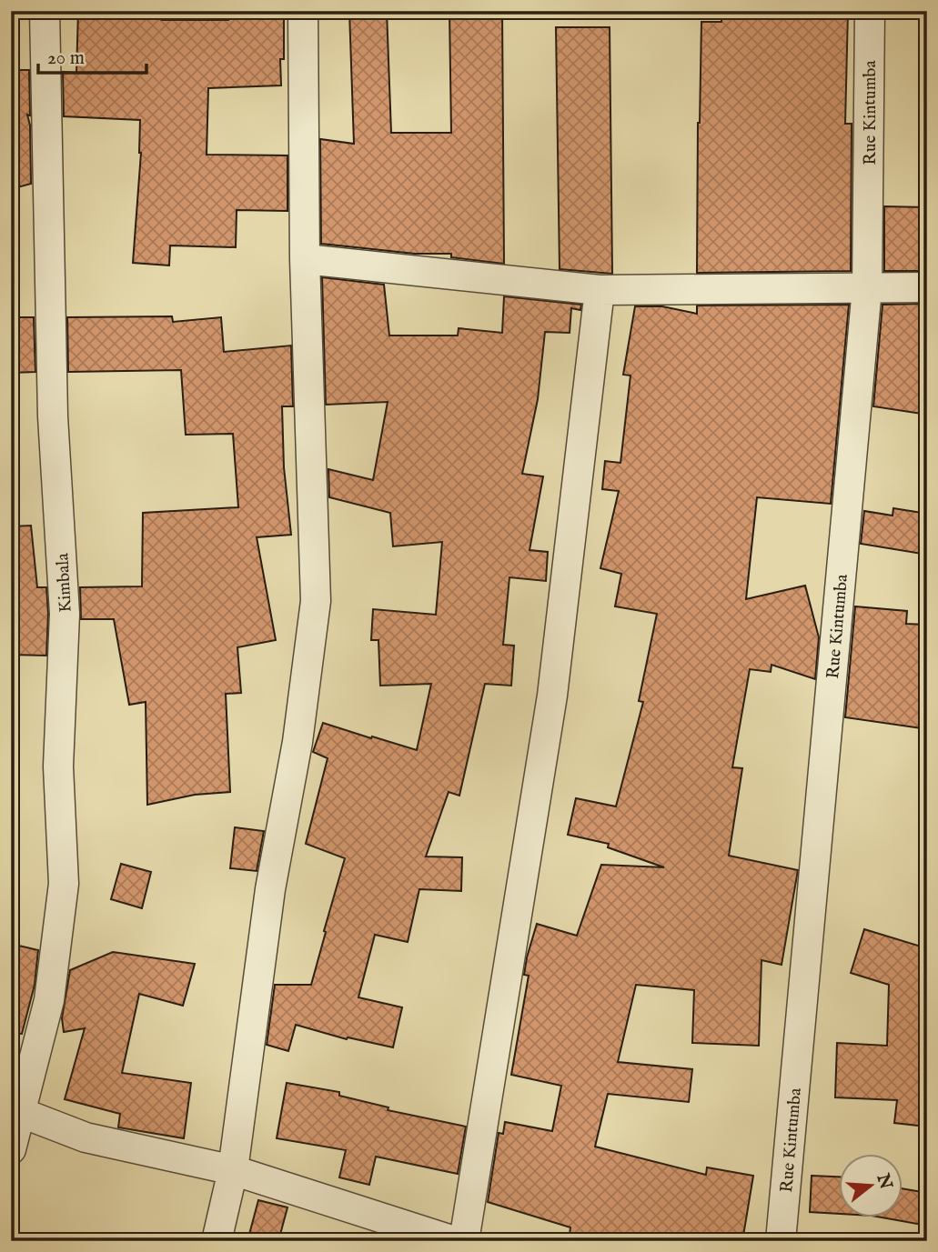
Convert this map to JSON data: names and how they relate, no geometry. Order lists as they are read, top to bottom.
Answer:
{
  "streets": {
    "street": ["Rue Kintumba", "Kimbala"]
  },
  "scale_bar": "20 m",
  "north": "right"
}
